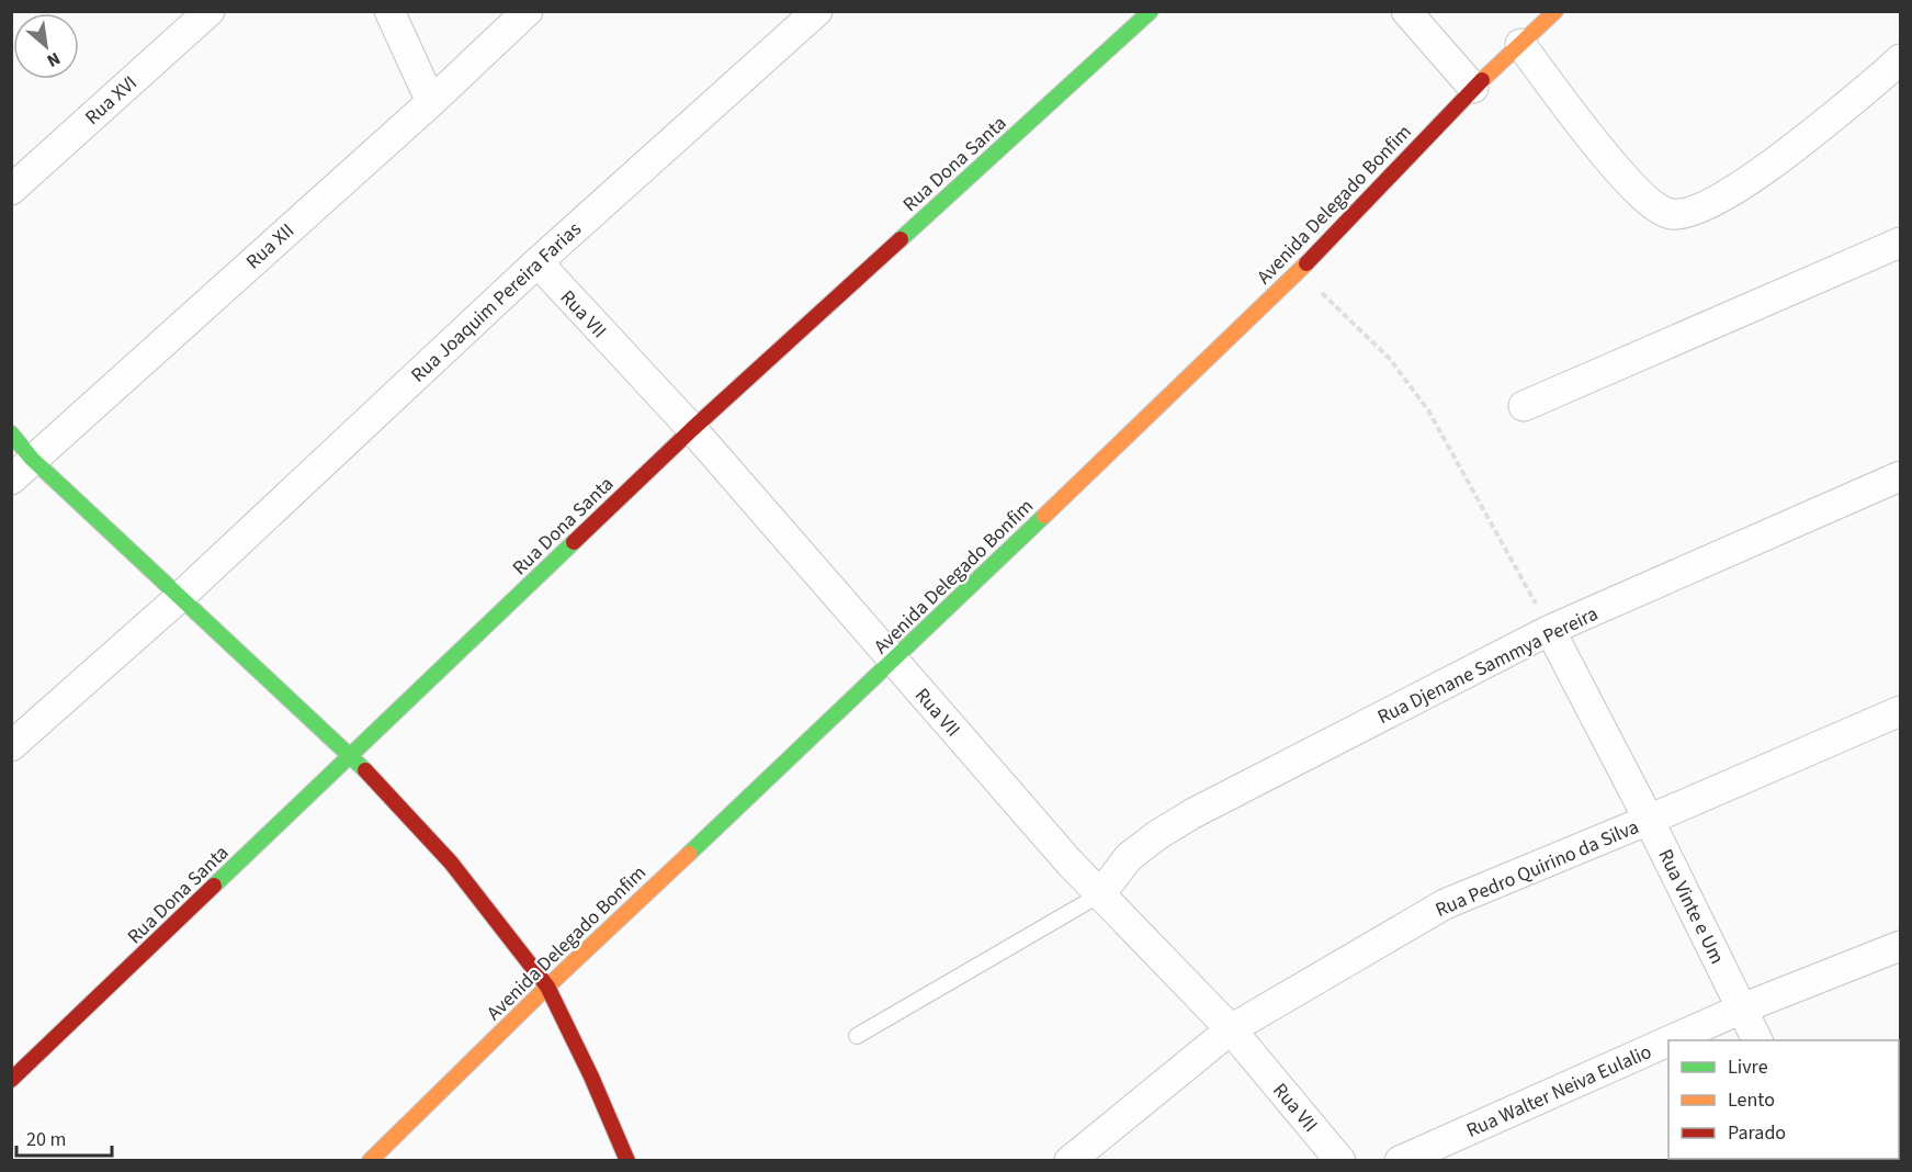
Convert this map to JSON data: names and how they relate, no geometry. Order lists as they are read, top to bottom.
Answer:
{
  "streets": {
    "street": [
      "Rua XVI",
      "Rua Dona Santa",
      "Avenida Delegado Bonfim",
      "Rua XII",
      "Rua Joaquim Pereira Farias",
      "Rua VII",
      "Rua Djenane Sammya Pereira",
      "Rua Pedro Quirino da Silva",
      "Rua Vinte e Um",
      "Rua Walter Neiva Eulalio"
    ]
  },
  "crossings": [
    ["Rua Dona Santa", "Rua VII"],
    ["Avenida Delegado Bonfim", "Rua VII"],
    ["Rua Joaquim Pereira Farias", "Rua VII"],
    ["Rua VII", "Rua Djenane Sammya Pereira"],
    ["Rua VII", "Rua Pedro Quirino da Silva"],
    ["Rua Djenane Sammya Pereira", "Rua Vinte e Um"],
    ["Rua Pedro Quirino da Silva", "Rua Vinte e Um"],
    ["Rua Vinte e Um", "Rua Walter Neiva Eulalio"]
  ],
  "legend": ["Livre", "Lento", "Parado"],
  "scale_bar": "20 m",
  "north": "bottom right"
}
